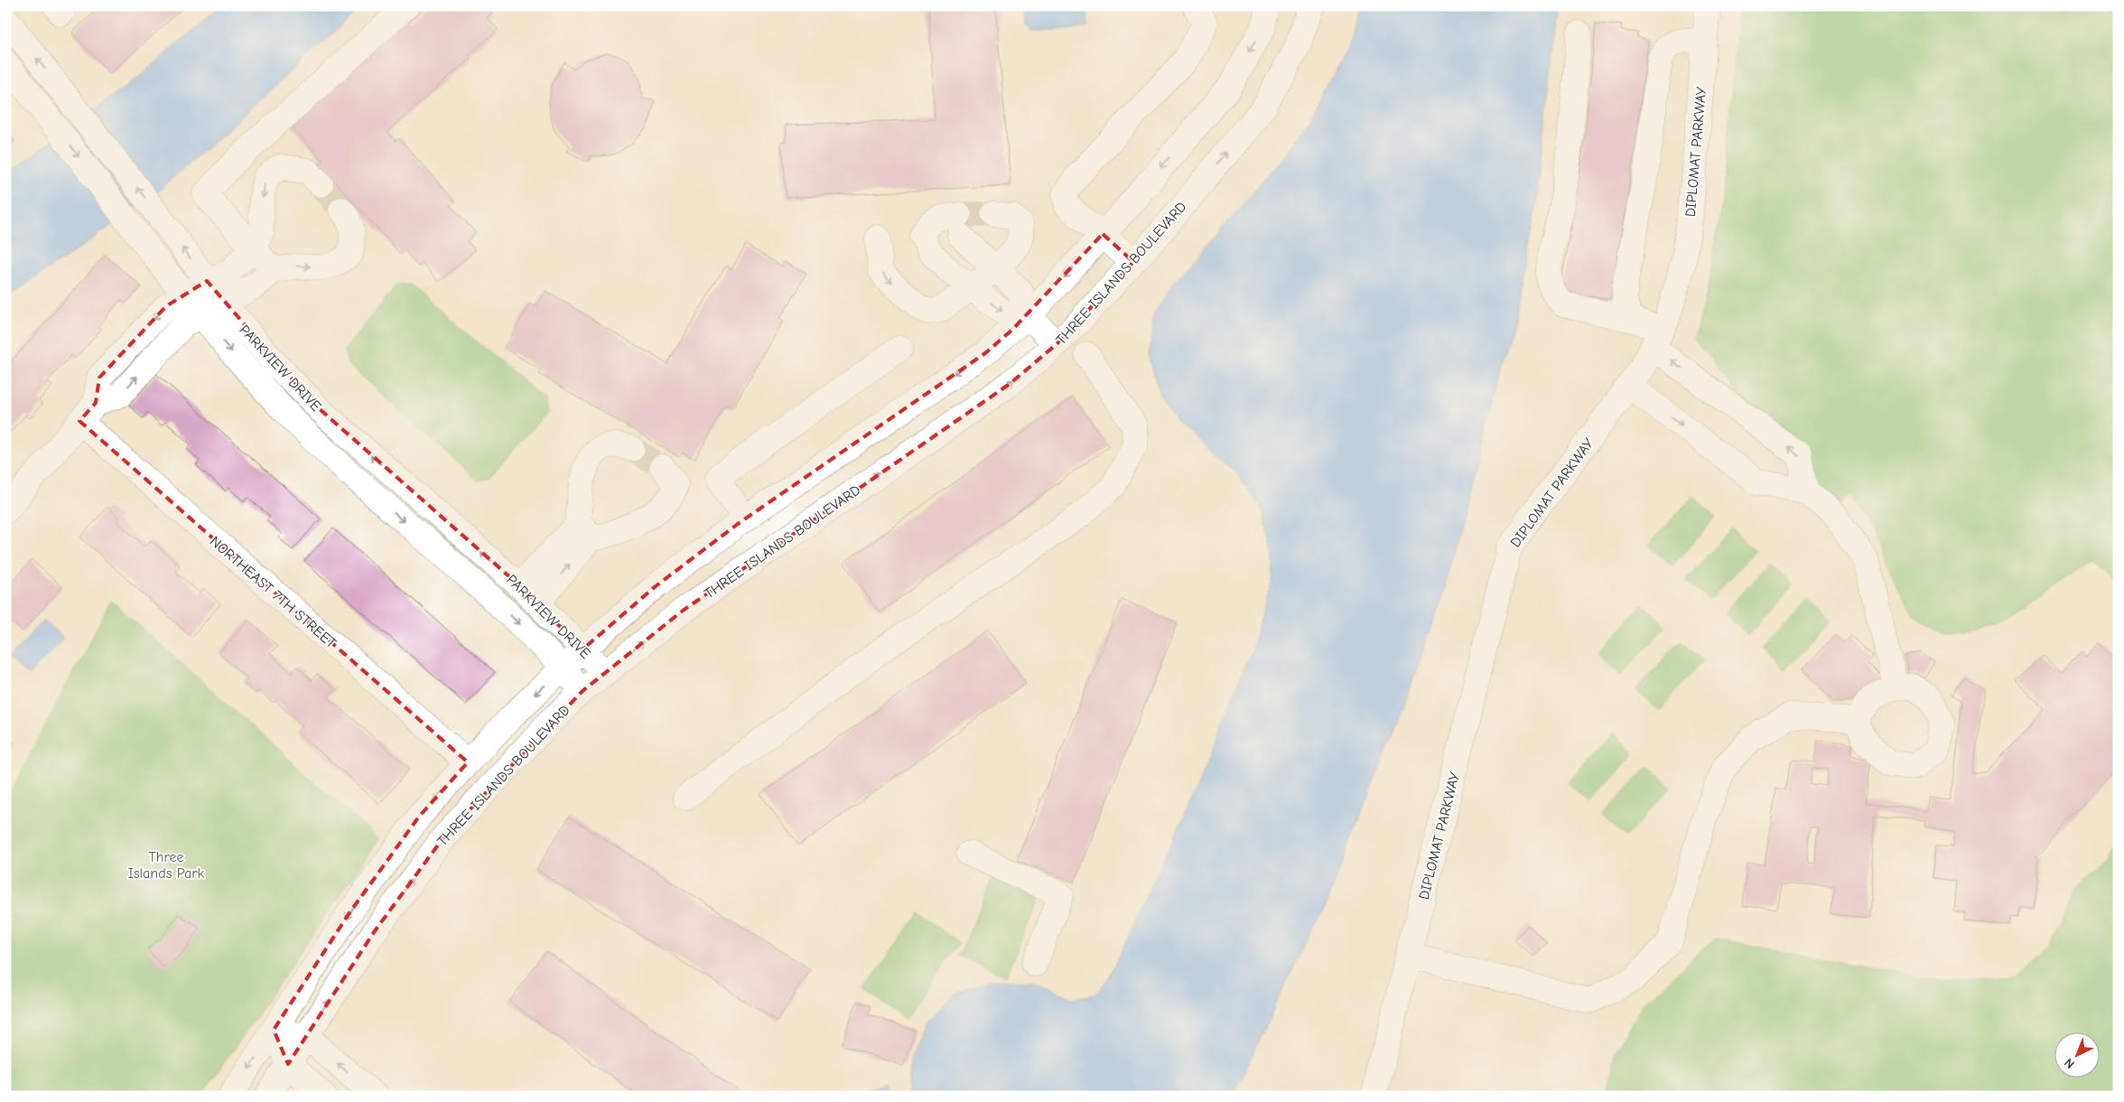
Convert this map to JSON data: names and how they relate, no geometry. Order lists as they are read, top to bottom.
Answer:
{
  "streets": {
    "street": [
      "DIPLOMAT PARKWAY",
      "THREE ISLANDS BOULEVARD",
      "PARKVIEW DRIVE",
      "NORTHEAST 7TH STREET"
    ]
  },
  "crossings": [
    ["THREE ISLANDS BOULEVARD", "PARKVIEW DRIVE"]
  ],
  "parks": ["Three Islands Park"],
  "north": "bottom left"
}
